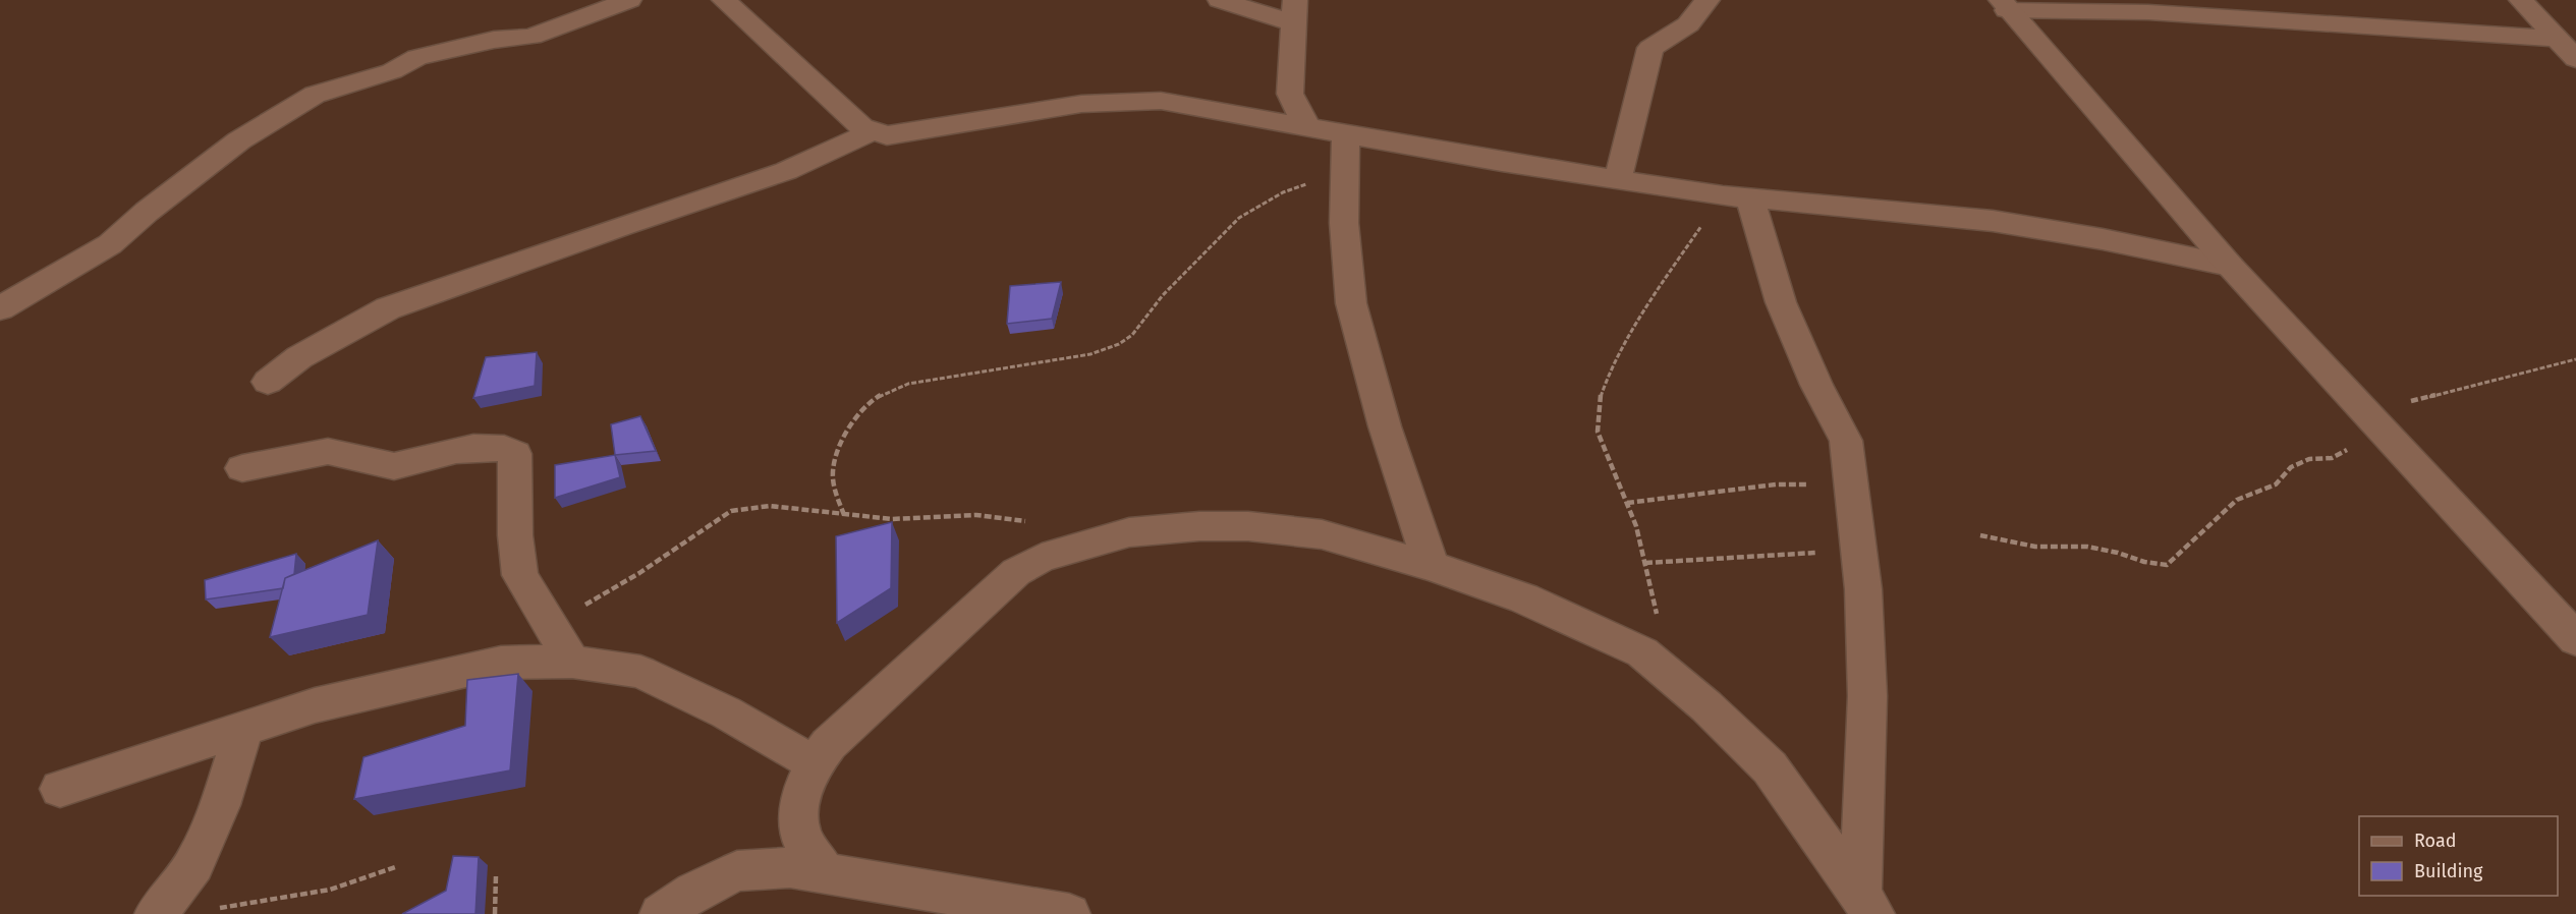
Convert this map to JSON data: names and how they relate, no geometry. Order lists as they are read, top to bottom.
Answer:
{
  "legend": ["Road", "Building"]
}
